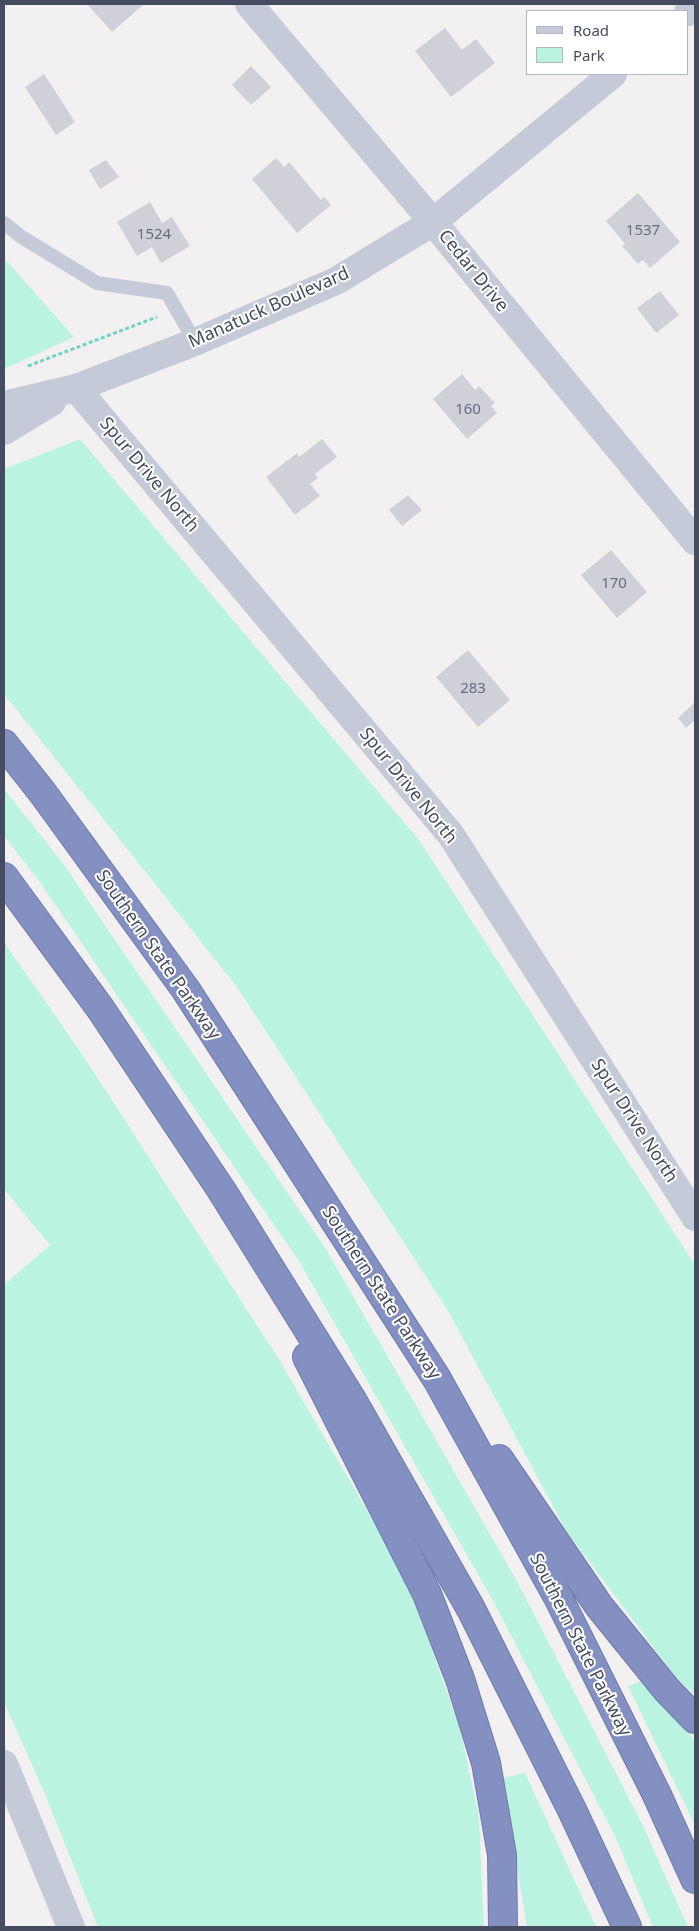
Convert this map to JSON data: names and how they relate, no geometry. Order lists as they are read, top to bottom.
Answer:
{
  "streets": {
    "highway": ["Southern State Parkway"],
    "street": ["Cedar Drive", "Manatuck Boulevard", "Spur Drive North"]
  },
  "crossings": [
    ["Cedar Drive", "Manatuck Boulevard"],
    ["Manatuck Boulevard", "Spur Drive North"]
  ],
  "house_numbers": [
    "1537",
    "1524",
    "160",
    "170",
    "283"
  ],
  "legend": ["Road", "Park"]
}
